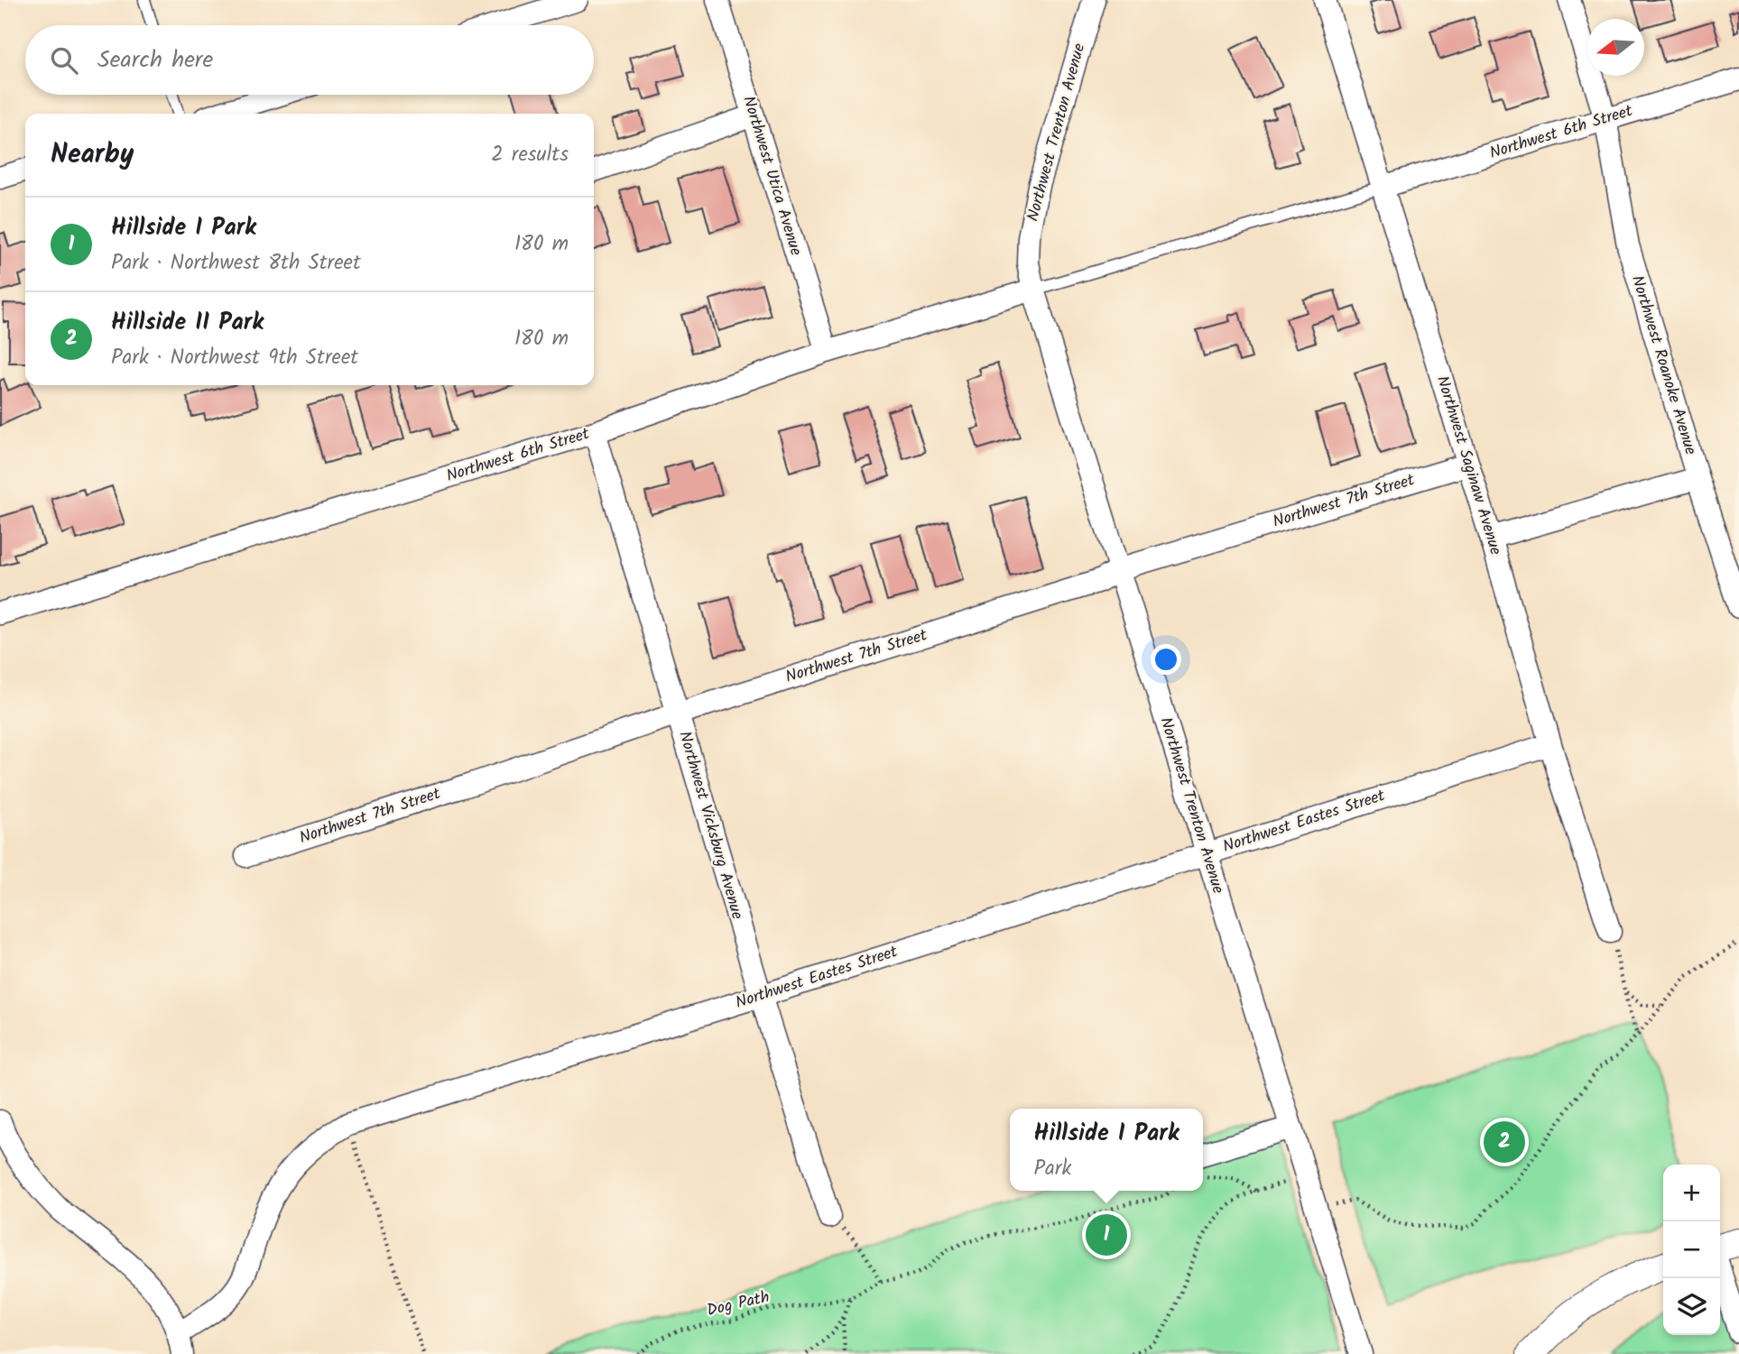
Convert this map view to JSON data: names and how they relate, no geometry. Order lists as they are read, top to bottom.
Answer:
{
  "streets": {
    "street": [
      "Northwest Trenton Avenue",
      "Northwest 6th Street",
      "Northwest Utica Avenue",
      "Northwest Roanoke Avenue",
      "Northwest Saginaw Avenue",
      "Northwest 7th Street",
      "Northwest Eastes Street",
      "Northwest Vicksburg Avenue"
    ],
    "path": ["Dog Path"]
  },
  "crossings": [
    ["Northwest Trenton Avenue", "Northwest 6th Street"],
    ["Northwest Trenton Avenue", "Northwest 7th Street"],
    ["Northwest Trenton Avenue", "Northwest Eastes Street"],
    ["Northwest 6th Street", "Northwest Utica Avenue"],
    ["Northwest 6th Street", "Northwest Roanoke Avenue"],
    ["Northwest 6th Street", "Northwest Saginaw Avenue"],
    ["Northwest 6th Street", "Northwest Vicksburg Avenue"],
    ["Northwest Saginaw Avenue", "Northwest 7th Street"],
    ["Northwest Saginaw Avenue", "Northwest Eastes Street"],
    ["Northwest 7th Street", "Northwest Vicksburg Avenue"],
    ["Northwest Eastes Street", "Northwest Vicksburg Avenue"]
  ],
  "north": "left",
  "page": {
    "search": "Search here",
    "heading": ["Nearby", "2 results"],
    "list": [
      {
        "mark": "1",
        "name": "Hillside I Park",
        "note": "Park · Northwest 8th Street",
        "value": "180 m"
      },
      {
        "mark": "2",
        "name": "Hillside II Park",
        "note": "Park · Northwest 9th Street",
        "value": "180 m"
      }
    ],
    "popup": ["Hillside I Park", "Park"],
    "pins": ["2", "1"],
    "map_buttons": ["+", "−"]
  }
}
